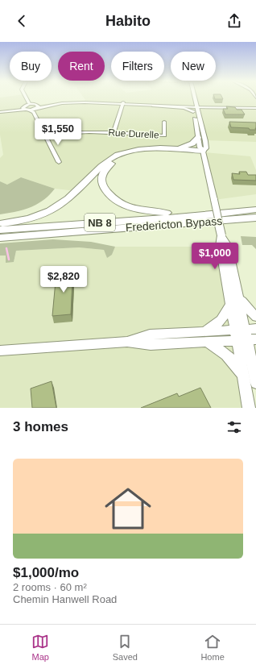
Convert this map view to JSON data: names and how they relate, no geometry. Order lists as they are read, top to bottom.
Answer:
{
  "streets": {
    "highway": ["NB 8", "Fredericton Bypass"],
    "street": ["Rue Durelle"]
  },
  "crossings": [
    ["NB 8", "Fredericton Bypass"]
  ],
  "page": {
    "header": "Habito",
    "chip": [
      "Buy",
      "Rent",
      "Filters",
      "New"
    ],
    "price": ["$1,550", "$1,000", "$2,820"],
    "heading": "3 homes",
    "list": [
      {
        "name": "$1,000/mo",
        "note": "2 rooms · 60 m² · Chemin Hanwell Road"
      }
    ],
    "tabs": ["Map", "Saved", "Home"]
  }
}
